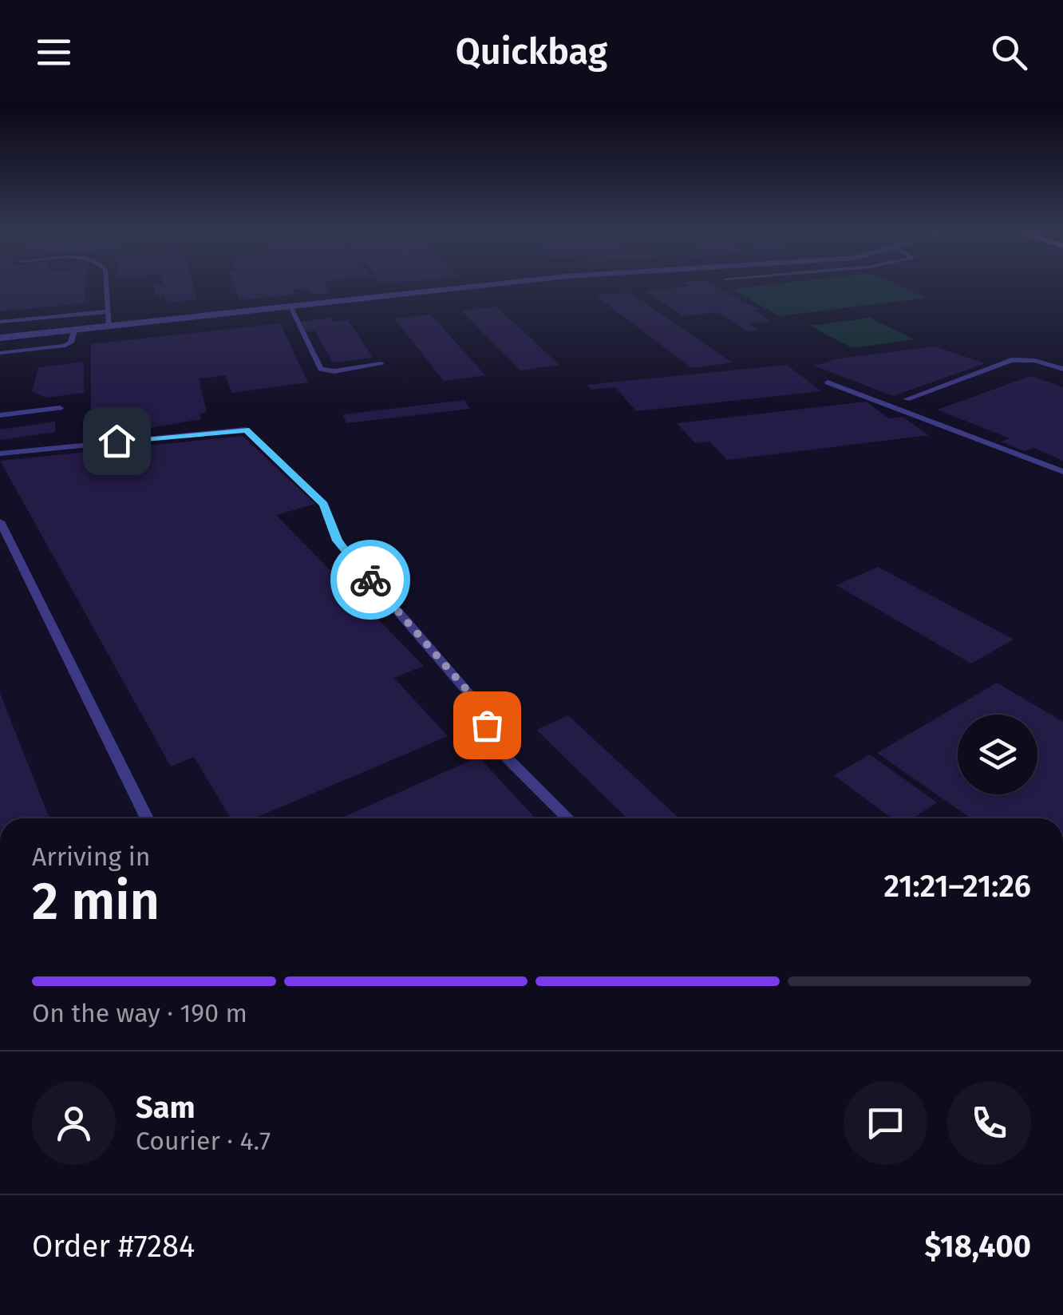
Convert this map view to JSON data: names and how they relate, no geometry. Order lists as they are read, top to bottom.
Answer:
{
  "page": {
    "header": "Quickbag",
    "heading": ["2 min", "Arriving in", "21:21–21:26"],
    "panel": [
      "Sam",
      "Courier · 4.7",
      "Order #7284",
      "$18,400"
    ],
    "bar": "On the way · 190 m"
  }
}
